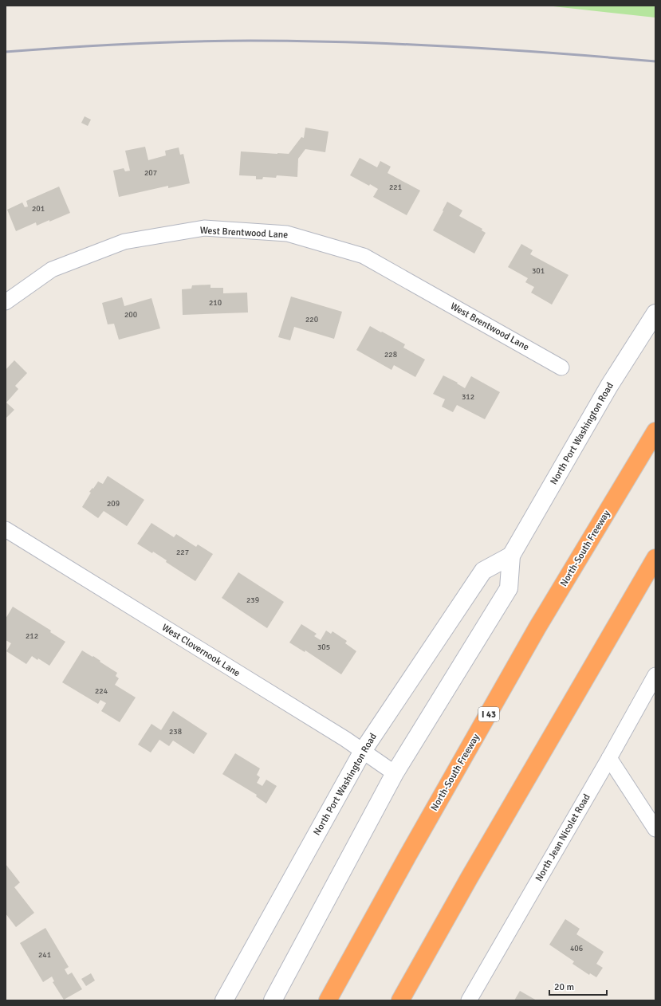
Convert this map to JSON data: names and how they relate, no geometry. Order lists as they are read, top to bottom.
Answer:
{
  "streets": {
    "highway": ["North-South Freeway", "I 43"],
    "main road": ["North Port Washington Road"],
    "street": ["West Brentwood Lane", "West Clovernook Lane", "North Jean Nicolet Road"]
  },
  "crossings": [
    ["North Port Washington Road", "West Clovernook Lane"]
  ],
  "house_numbers": [
    "207",
    "221",
    "201",
    "301",
    "210",
    "200",
    "220",
    "228",
    "312",
    "209",
    "227",
    "239",
    "212",
    "305",
    "224",
    "238",
    "406",
    "241"
  ],
  "scale_bar": "20 m"
}
